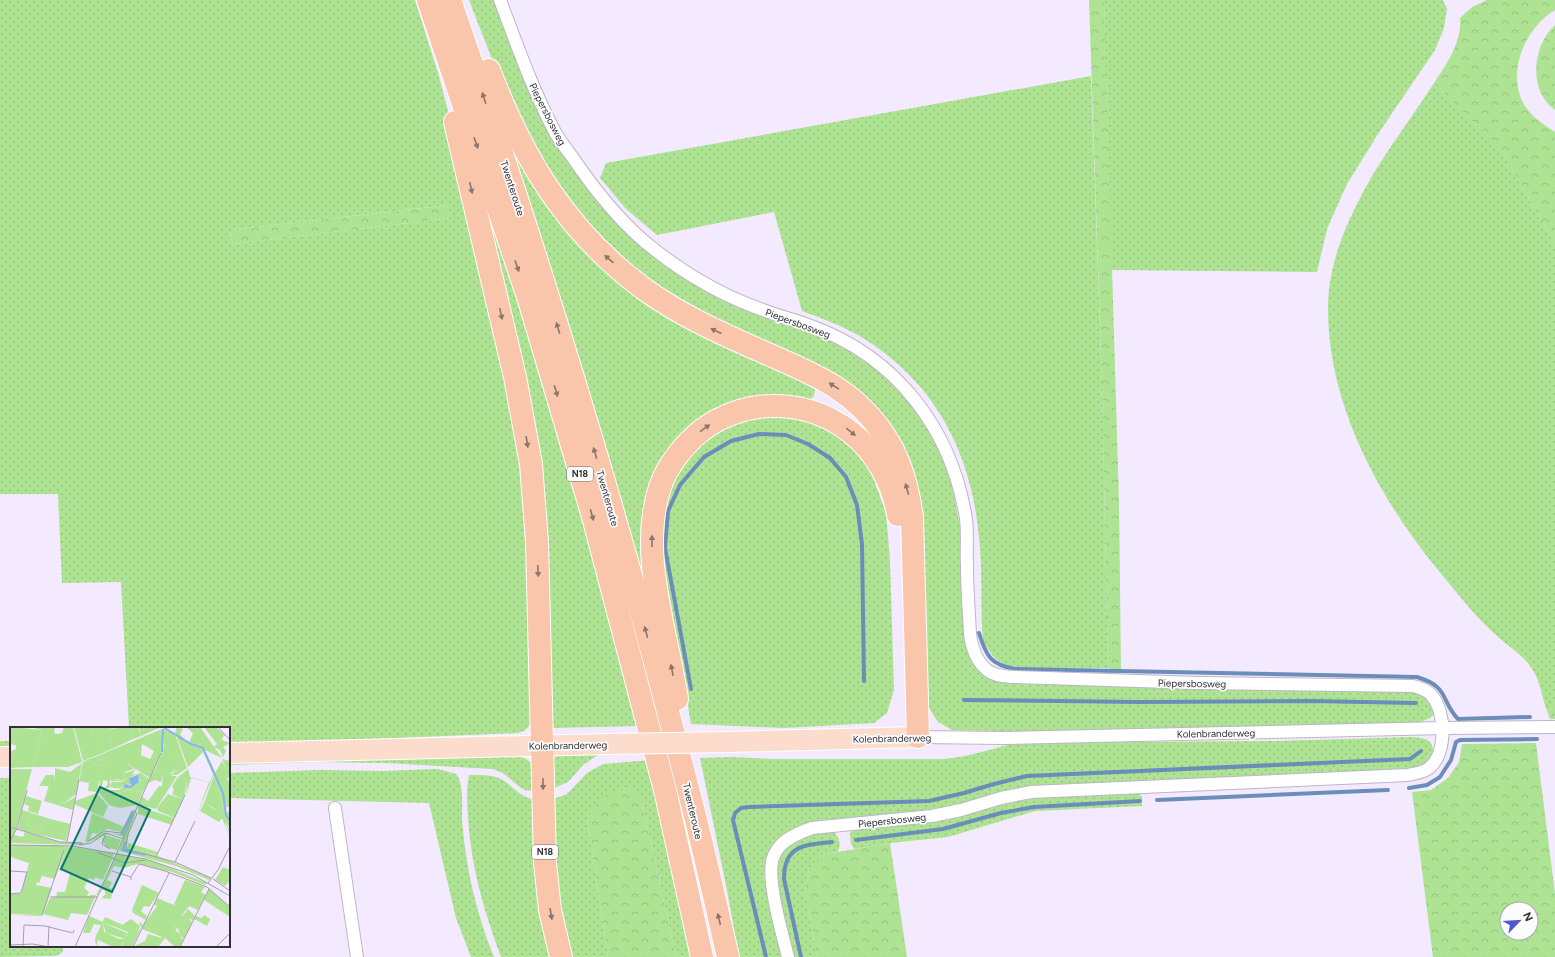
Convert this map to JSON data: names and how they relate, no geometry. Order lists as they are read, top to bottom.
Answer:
{
  "streets": {
    "highway": ["Twenteroute", "N18"],
    "main road": ["Kolenbranderweg"],
    "street": ["Piepersbosweg"]
  },
  "crossings": [
    ["Piepersbosweg", "Kolenbranderweg"],
    ["Twenteroute", "N18"],
    ["N18", "Kolenbranderweg"]
  ],
  "north": "top right"
}
